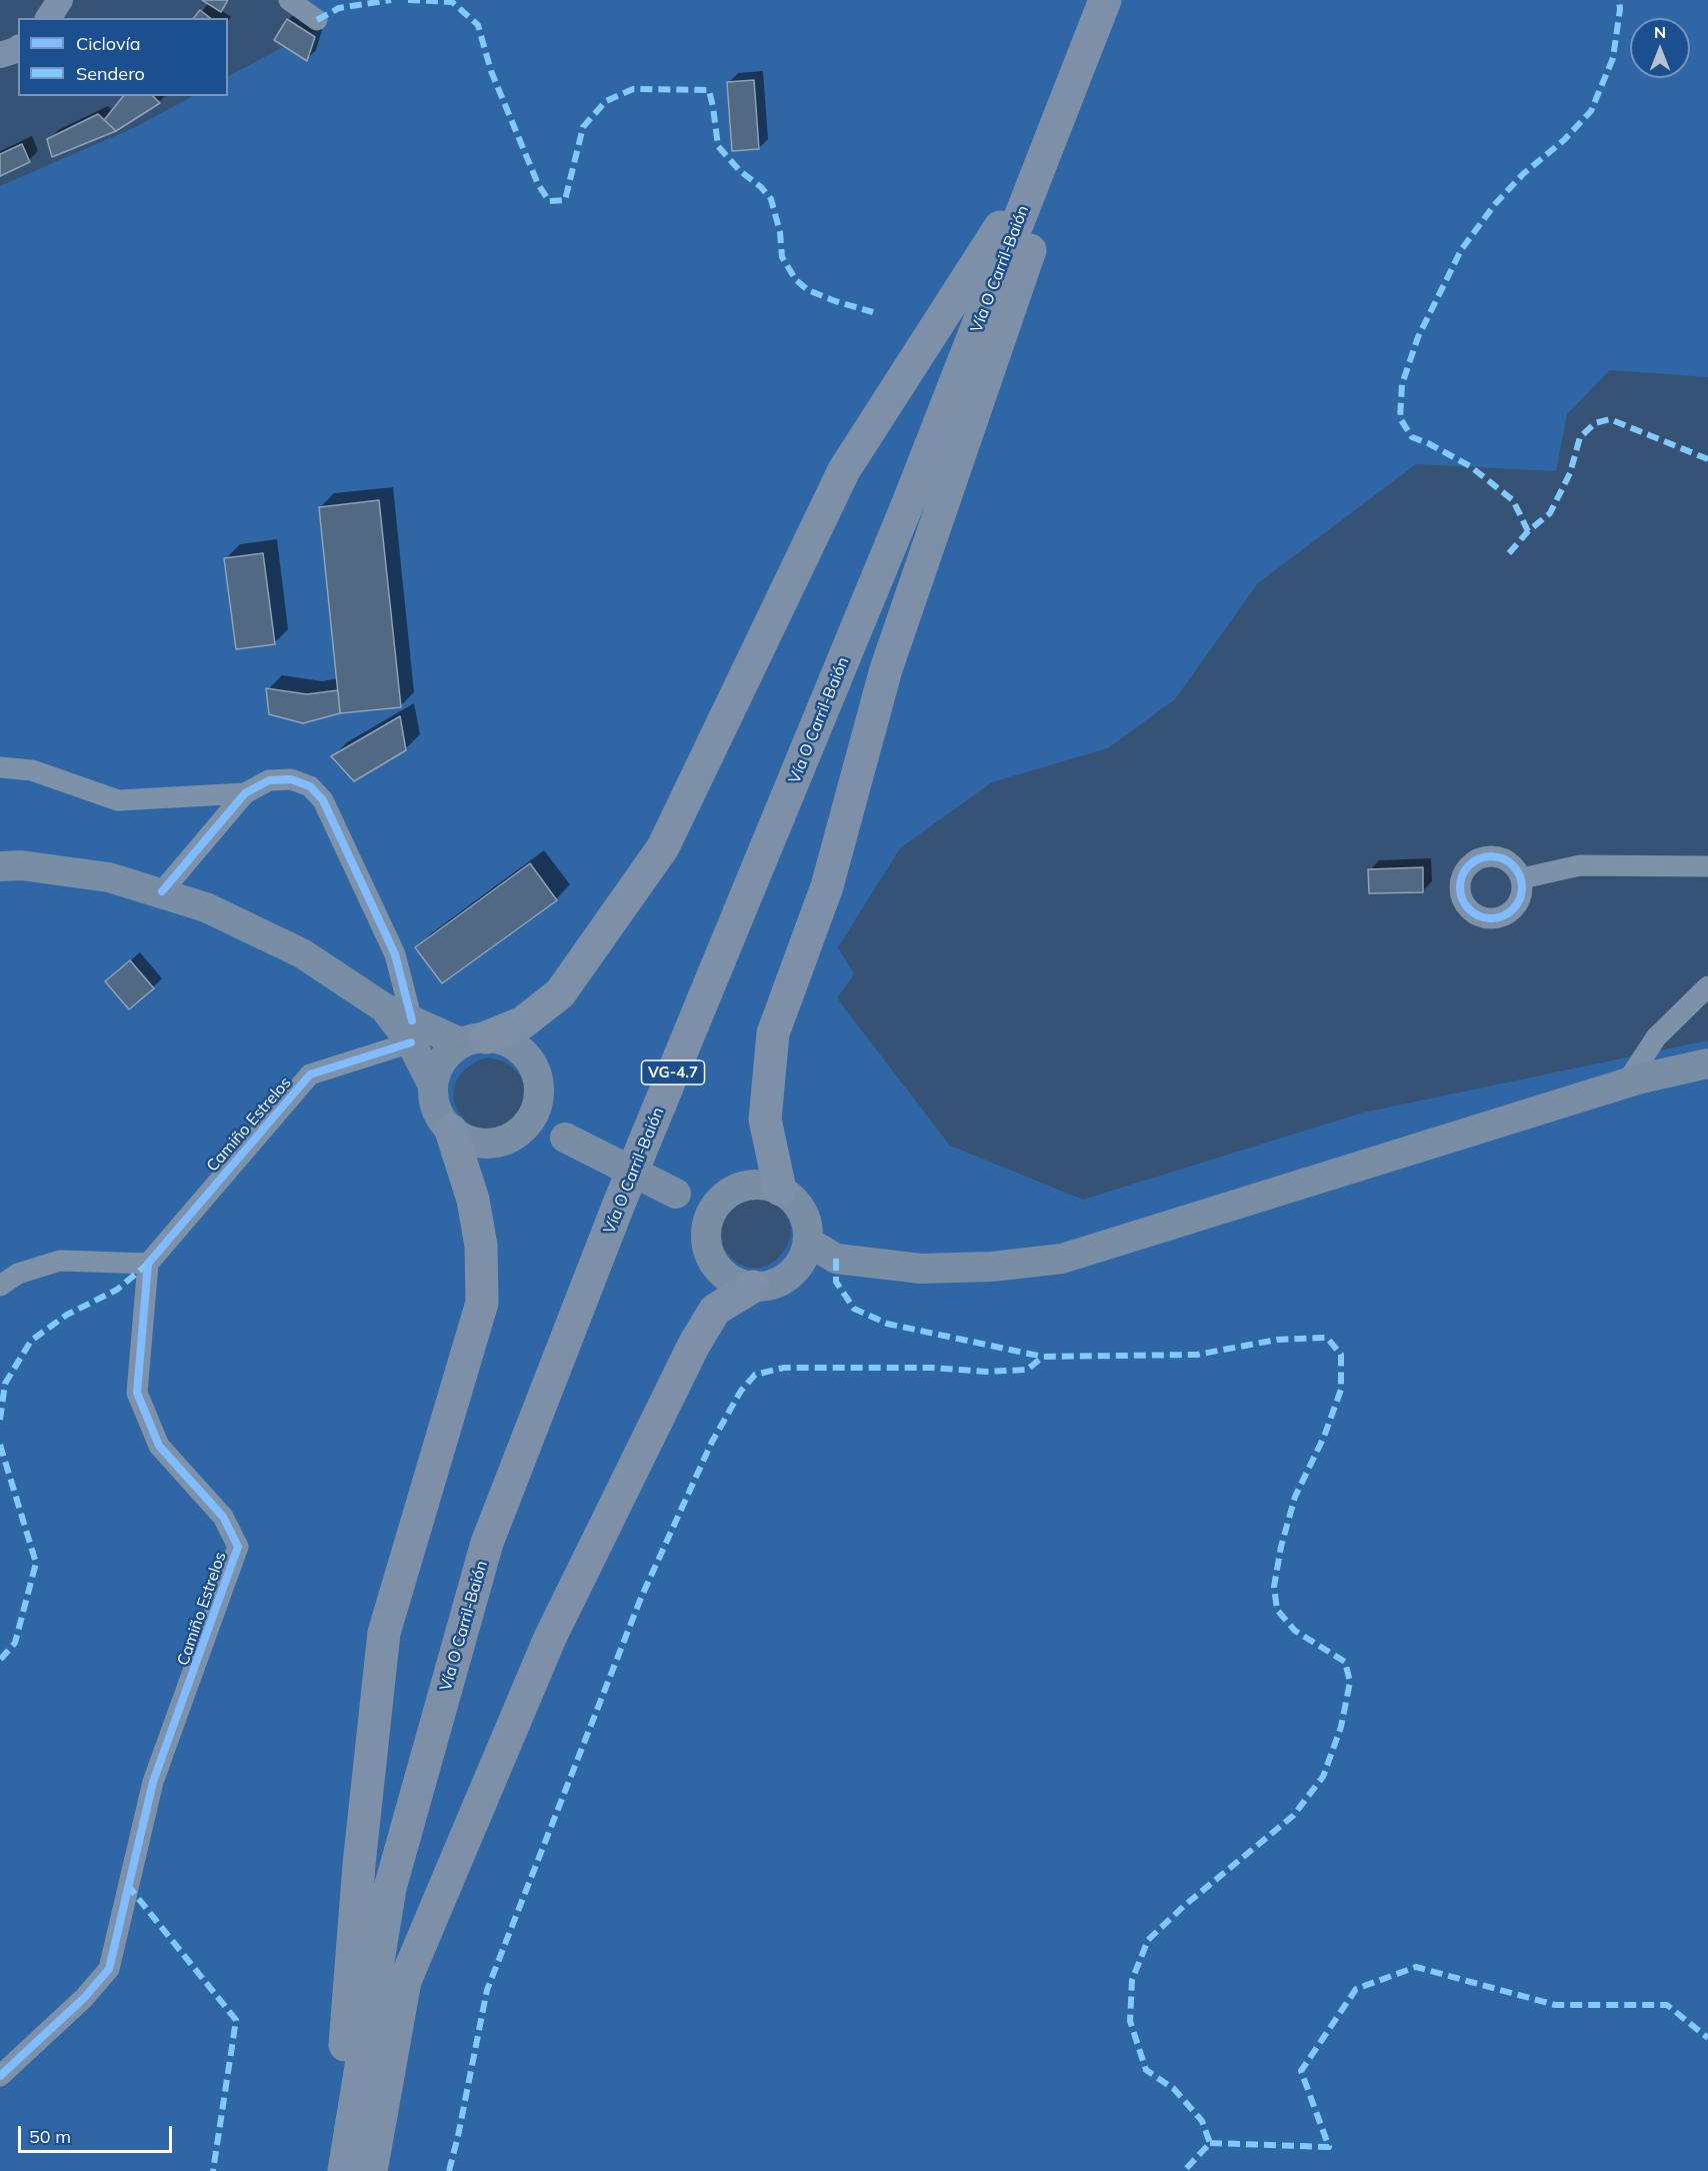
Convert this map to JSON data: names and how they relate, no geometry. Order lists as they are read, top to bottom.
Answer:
{
  "streets": {
    "highway": ["Vía O Carril-Baión", "VG-4.7"],
    "street": ["Camiño Estrelos"]
  },
  "legend": ["Ciclovía", "Sendero"],
  "scale_bar": "50 m",
  "north": "top"
}
